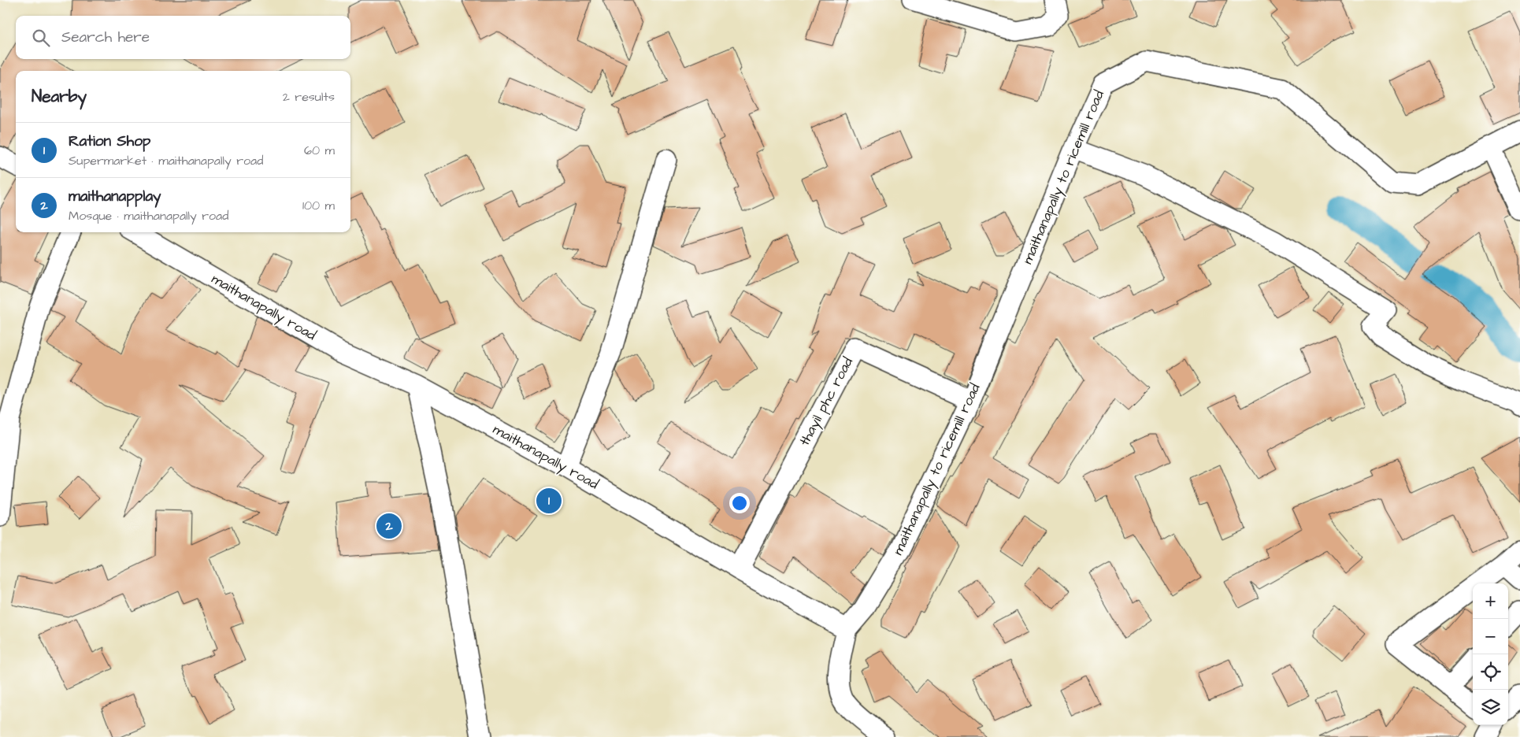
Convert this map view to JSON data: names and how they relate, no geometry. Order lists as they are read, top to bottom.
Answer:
{
  "streets": {
    "street": ["maithanapally to ricemill road", "maithanapally road", "thayil phc road"]
  },
  "crossings": [
    ["maithanapally to ricemill road", "maithanapally road"],
    ["maithanapally to ricemill road", "thayil phc road"],
    ["maithanapally road", "thayil phc road"]
  ],
  "page": {
    "search": "Search here",
    "heading": ["Nearby", "2 results"],
    "list": [
      {
        "mark": "1",
        "name": "Ration Shop",
        "note": "Supermarket · maithanapally road",
        "value": "60 m"
      },
      {
        "mark": "2",
        "name": "maithanapplay",
        "note": "Mosque · maithanapally road",
        "value": "100 m"
      }
    ],
    "pins": ["1", "2"],
    "map_buttons": ["+", "−"]
  }
}
